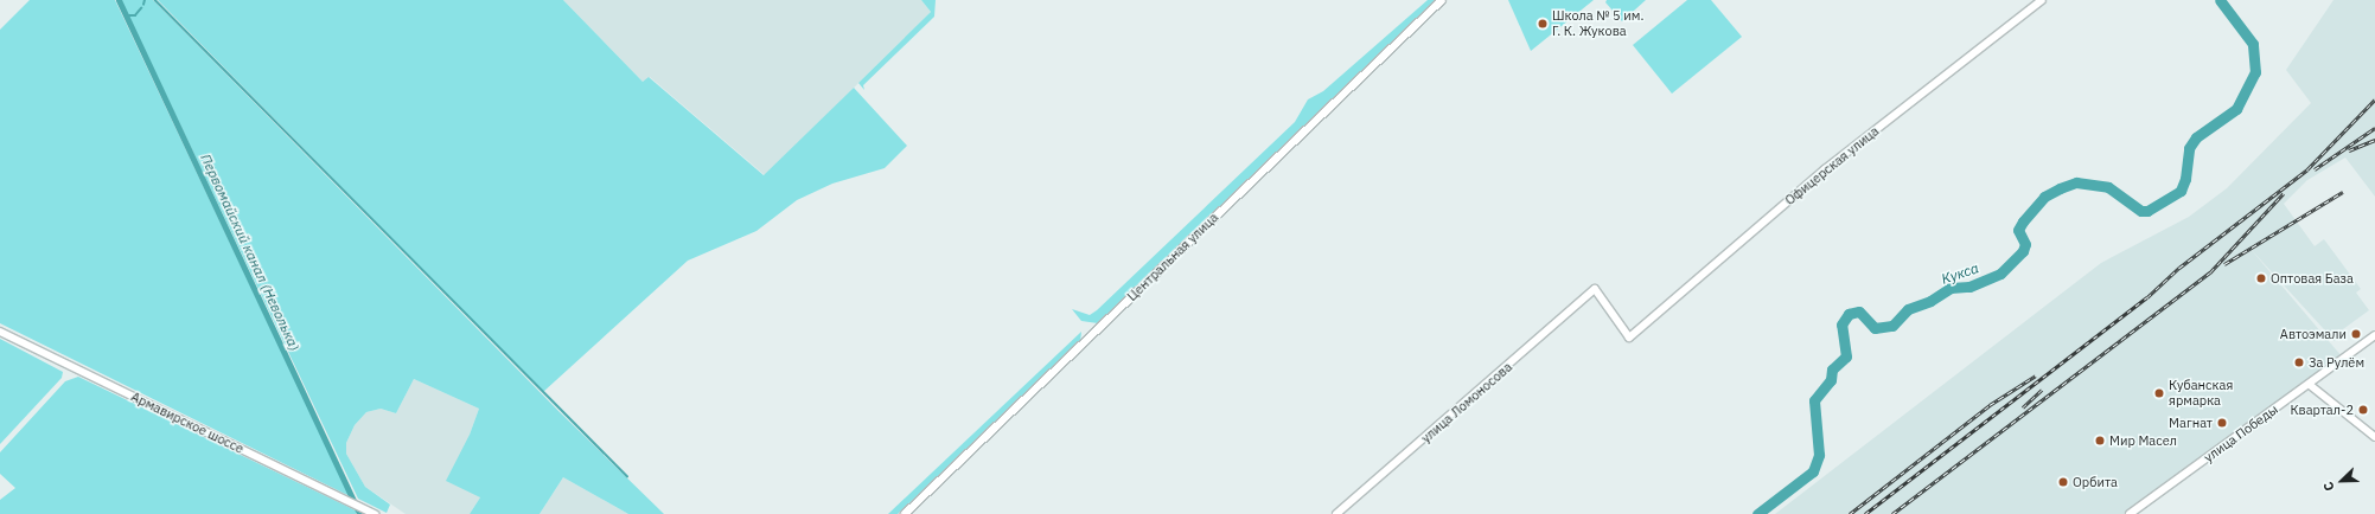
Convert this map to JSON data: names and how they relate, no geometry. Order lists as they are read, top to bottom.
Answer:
{
  "streets": {
    "street": [
      "Офицерская улица",
      "Центральная улица",
      "улица Ломоносова",
      "Армавирское шоссе",
      "улица Победы"
    ]
  },
  "crossings": [
    ["Офицерская улица", "улица Ломоносова"]
  ],
  "water": ["Первомайский канал (Неволька)", "Кукса"],
  "places": [
    "Школа № 5 им. Г. К. Жукова",
    "Оптовая База",
    "Автоэмали",
    "За Рулём",
    "Кубанская ярмарка",
    "Квартал-2",
    "Магнат",
    "Мир Масел",
    "Орбита"
  ],
  "north": "bottom left"
}
